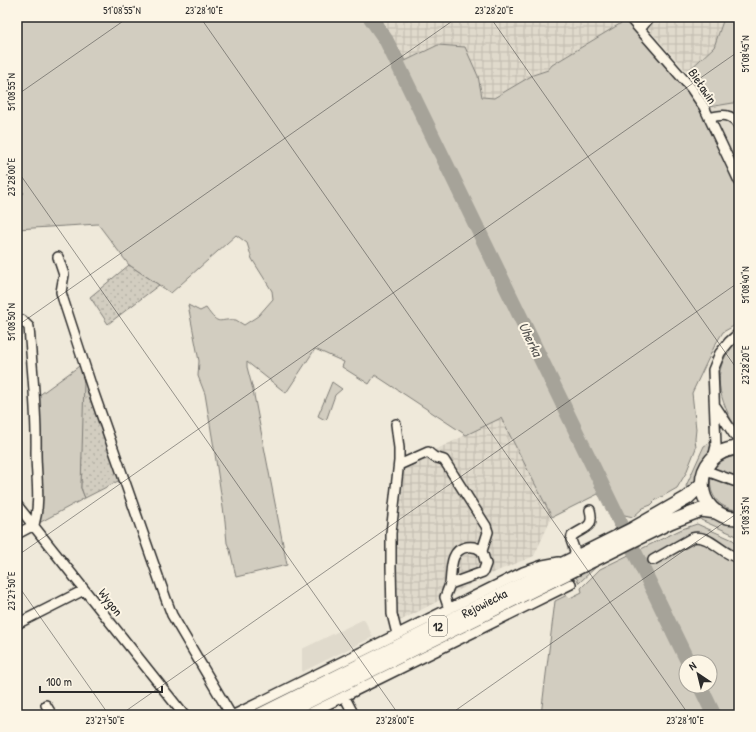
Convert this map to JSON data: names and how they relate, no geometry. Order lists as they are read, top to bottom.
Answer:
{
  "streets": {
    "highway": ["Rejowiecka", "12"],
    "street": ["Bieławin", "Wygon"]
  },
  "crossings": [
    ["Rejowiecka", "12"]
  ],
  "water": ["Uherka"],
  "scale_bar": "100 m",
  "north": "top left",
  "coordinates": [
    "51°08'55\"N",
    "23°28'10\"E",
    "23°28'20\"E",
    "51°08'45\"N",
    "23°28'00\"E",
    "51°08'40\"N",
    "51°08'50\"N",
    "51°08'35\"N",
    "23°27'50\"E"
  ]
}
